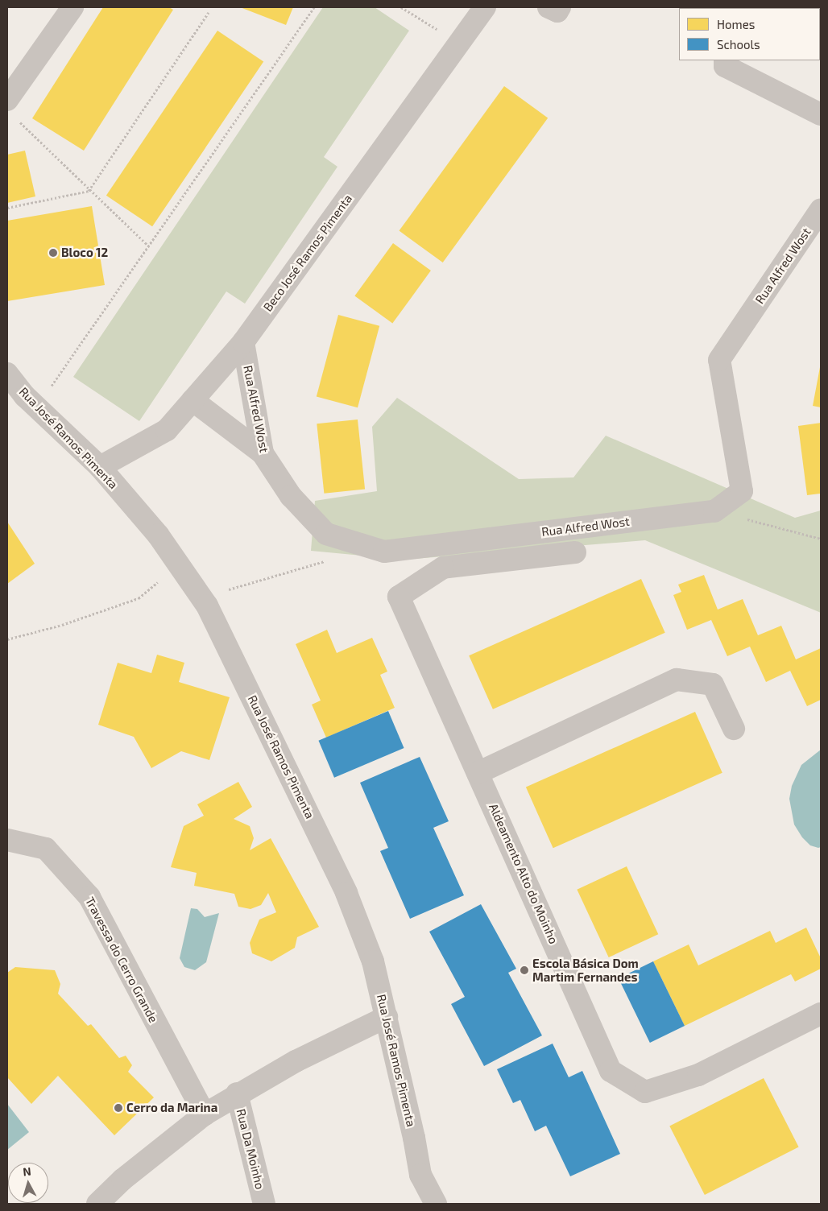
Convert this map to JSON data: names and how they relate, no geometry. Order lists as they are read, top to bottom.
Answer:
{
  "streets": {
    "street": [
      "Beco José Ramos Pimenta",
      "Rua Alfred Wost",
      "Rua José Ramos Pimenta",
      "Aldeamento Alto do Moinho",
      "Travessa do Cerro Grande",
      "Rua Da Moinho"
    ]
  },
  "crossings": [
    ["Beco José Ramos Pimenta", "Rua Alfred Wost"],
    ["Beco José Ramos Pimenta", "Rua José Ramos Pimenta"]
  ],
  "places": ["Bloco 12", "Escola Básica Dom Martim Fernandes", "Cerro da Marina"],
  "legend": ["Homes", "Schools"],
  "north": "top"
}
